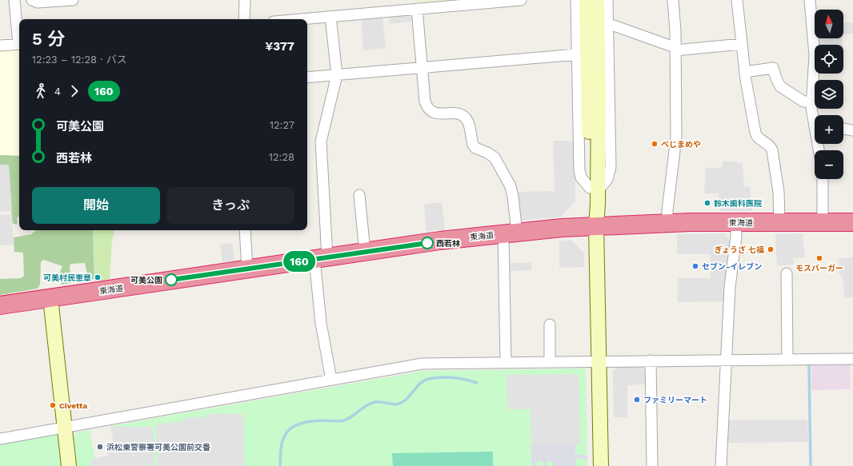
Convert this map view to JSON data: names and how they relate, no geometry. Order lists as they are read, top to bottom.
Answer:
{
  "streets": {
    "highway": ["東海道"]
  },
  "places": [
    "べじまめや",
    "鈴木歯科医院",
    "西若林",
    "ぎょうざ 七福",
    "モスバーガー",
    "セブン-イレブン",
    "可美村民憲章",
    "可美公園",
    "ファミリーマート",
    "Civetta",
    "浜松東警察署可美公園前交番"
  ],
  "lines": ["bus line 160"],
  "north": "top",
  "page": {
    "on_map": "160",
    "map_buttons": ["+", "−"],
    "heading": ["5 分", "12:23 – 12:28 · バス", "¥377"],
    "legs": ["4", "160"],
    "list": [
      {
        "name": "可美公園",
        "value": "12:27"
      },
      {
        "name": "西若林",
        "value": "12:28"
      }
    ],
    "buttons": ["開始", "きっぷ"]
  }
}
